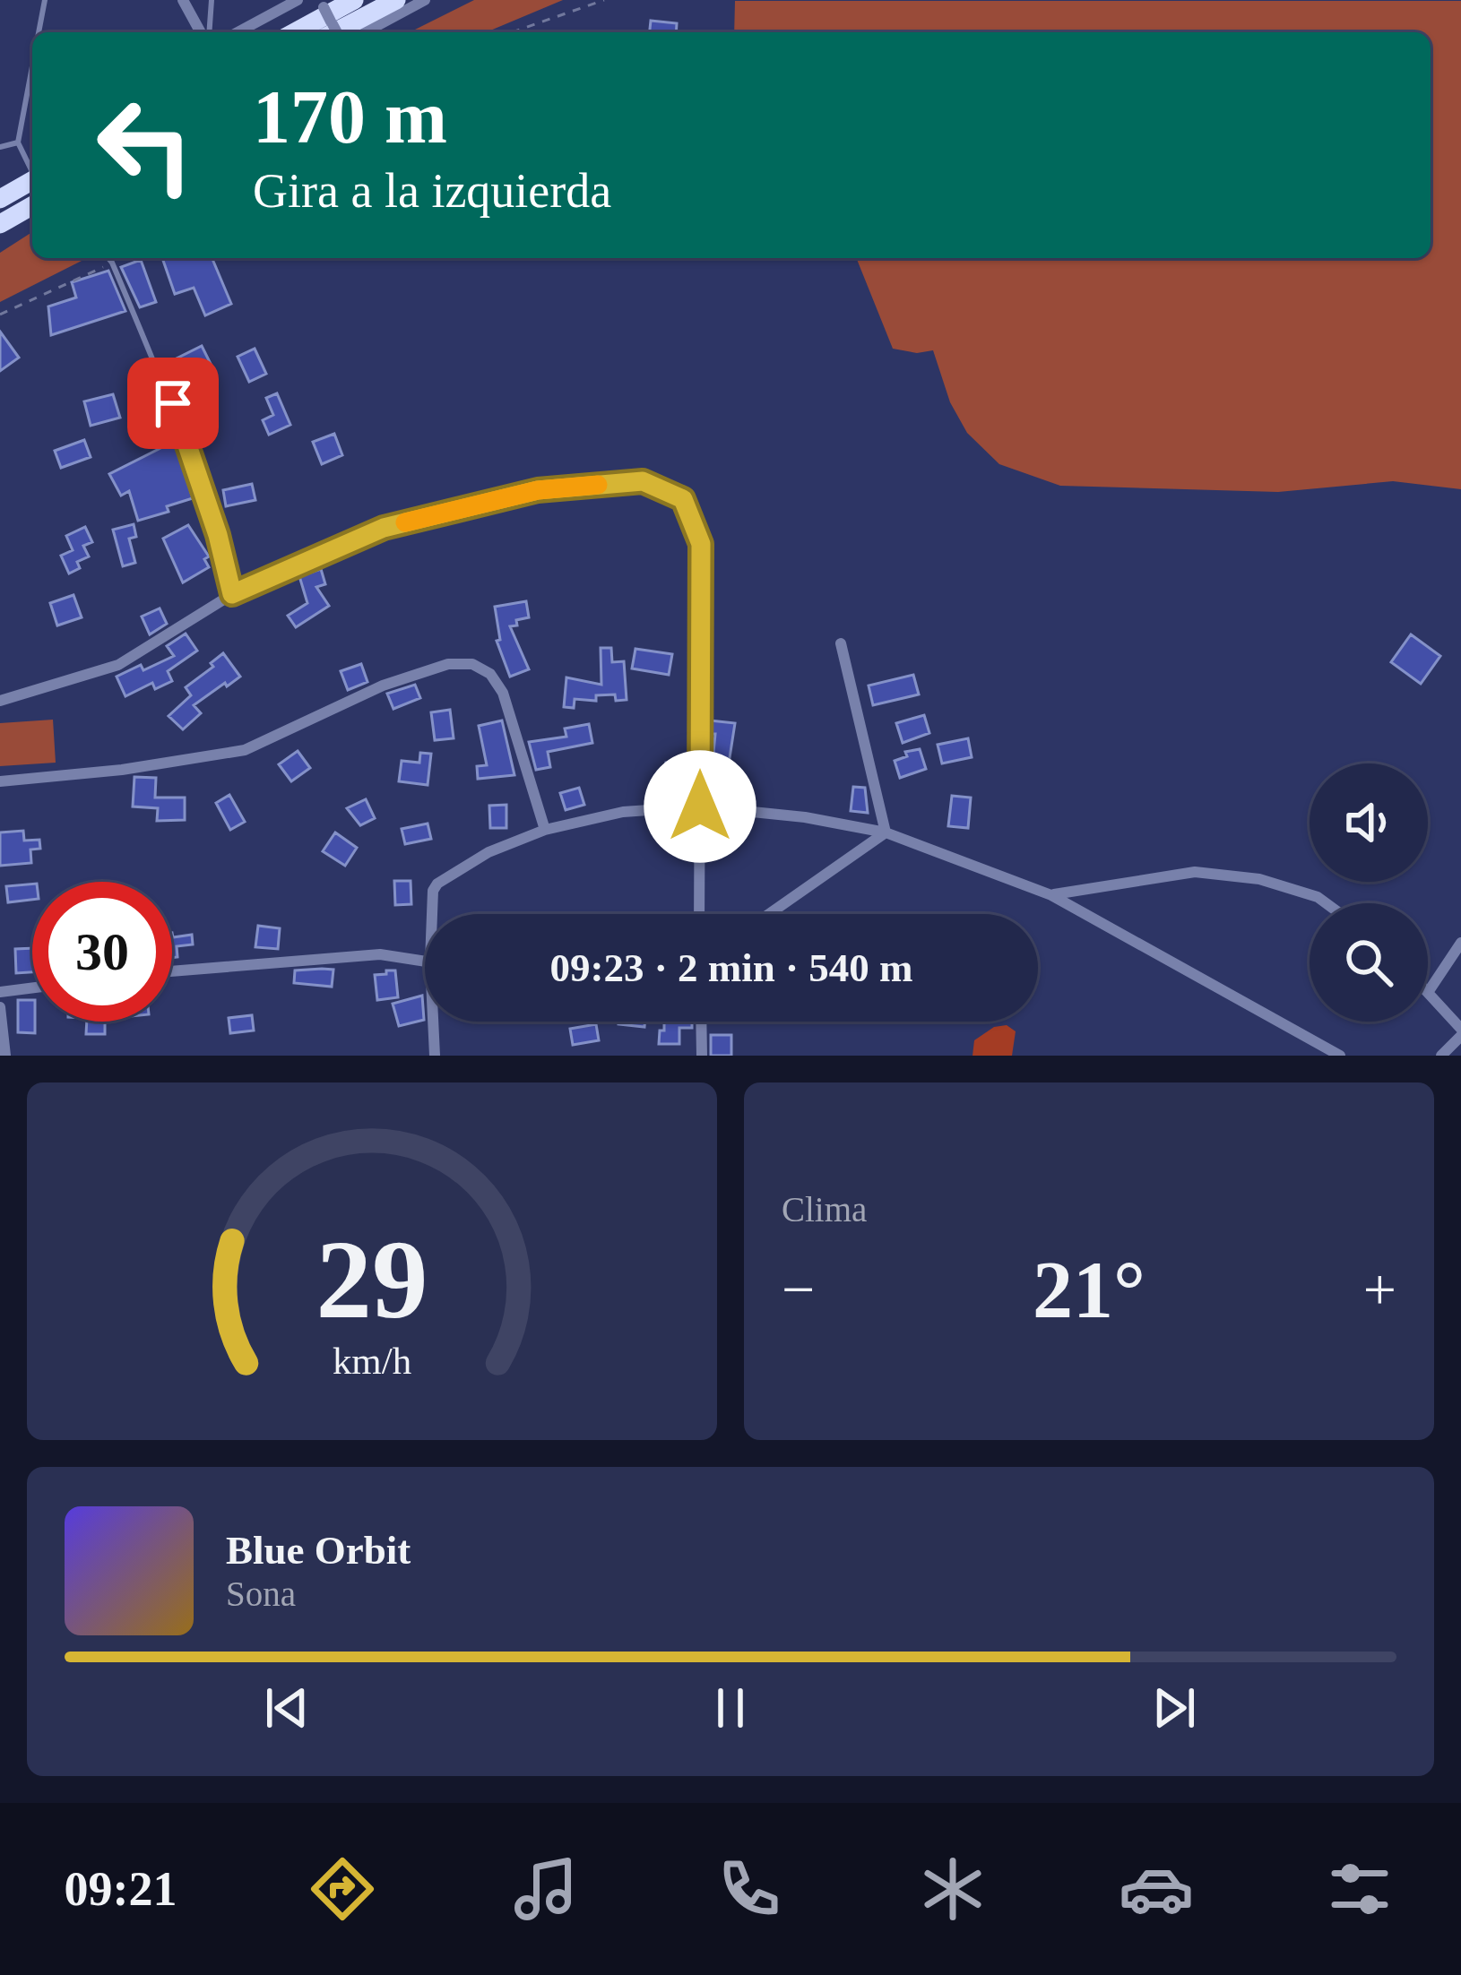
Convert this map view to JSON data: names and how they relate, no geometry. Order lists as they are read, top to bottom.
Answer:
{
  "page": {
    "turn": ["170 m", "Gira a la izquierda"],
    "limit": "30",
    "trip": "09:23 · 2 min · 540 m",
    "tile": "Clima",
    "heat": ["−", "21°", "+"],
    "song": ["Blue Orbit", "Sona"],
    "tabs": "09:21",
    "gauge": ["29", "km/h"]
  }
}
